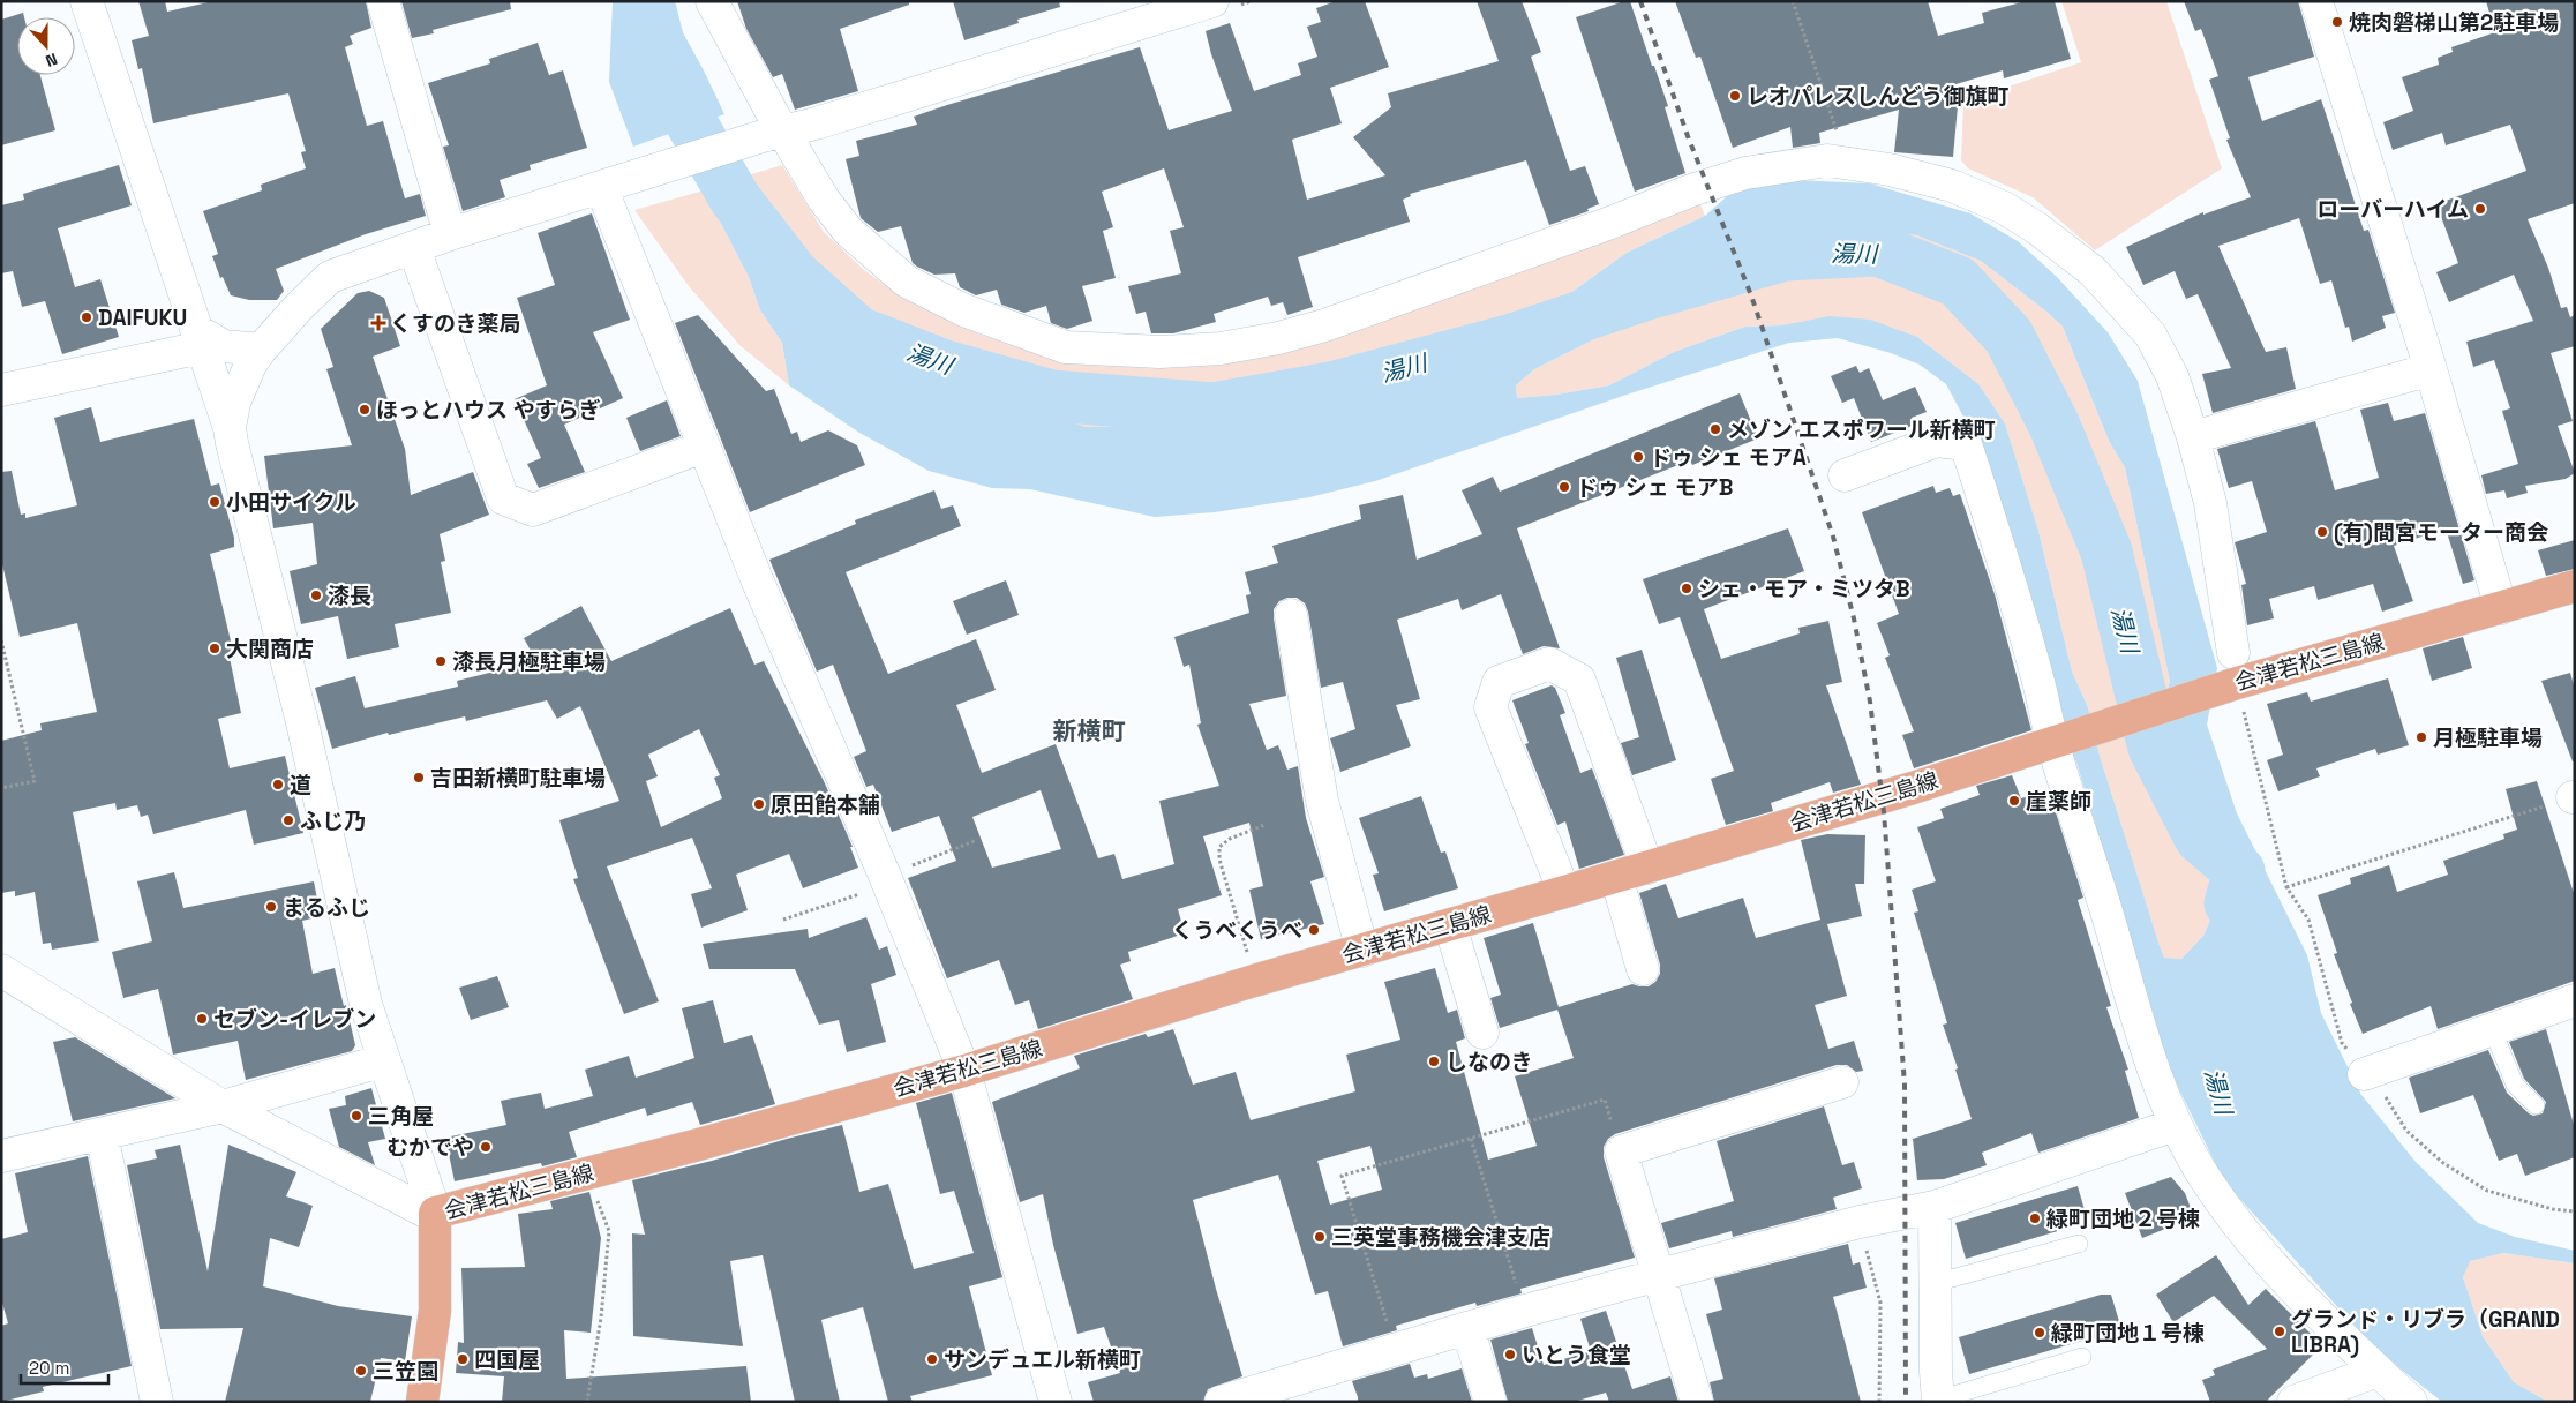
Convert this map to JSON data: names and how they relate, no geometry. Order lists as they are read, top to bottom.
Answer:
{
  "streets": {
    "main road": ["会津若松三島線"]
  },
  "districts": ["新横町"],
  "water": ["湯川"],
  "places": {
    "other": [
      "焼肉磐梯山第2駐車場",
      "レオパレスしんどう御旗町",
      "ローバーハイム",
      "DAIFUKU",
      "ほっとハウス やすらぎ",
      "メゾン エスポワール新横町",
      "ドゥ シェ モアA",
      "ドゥ シェ モアB",
      "小田サイクル",
      "(有)間宮モーター商会",
      "シェ・モア・ミツタB",
      "漆長",
      "大関商店",
      "漆長月極駐車場",
      "月極駐車場",
      "吉田新横町駐車場",
      "道",
      "崖薬師",
      "原田飴本舗",
      "ふじ乃",
      "まるふじ",
      "くうべくうべ",
      "セブン-イレブン",
      "しなのき",
      "三角屋",
      "むかでや",
      "緑町団地２号棟",
      "三英堂事務機会津支店",
      "グランド・リブラ（GRAND LIBRA)",
      "緑町団地１号棟",
      "いとう食堂",
      "四国屋",
      "サンデュエル新横町",
      "三笠園"
    ],
    "health": ["くすのき薬局"]
  },
  "scale_bar": "20 m",
  "north": "bottom"
}
